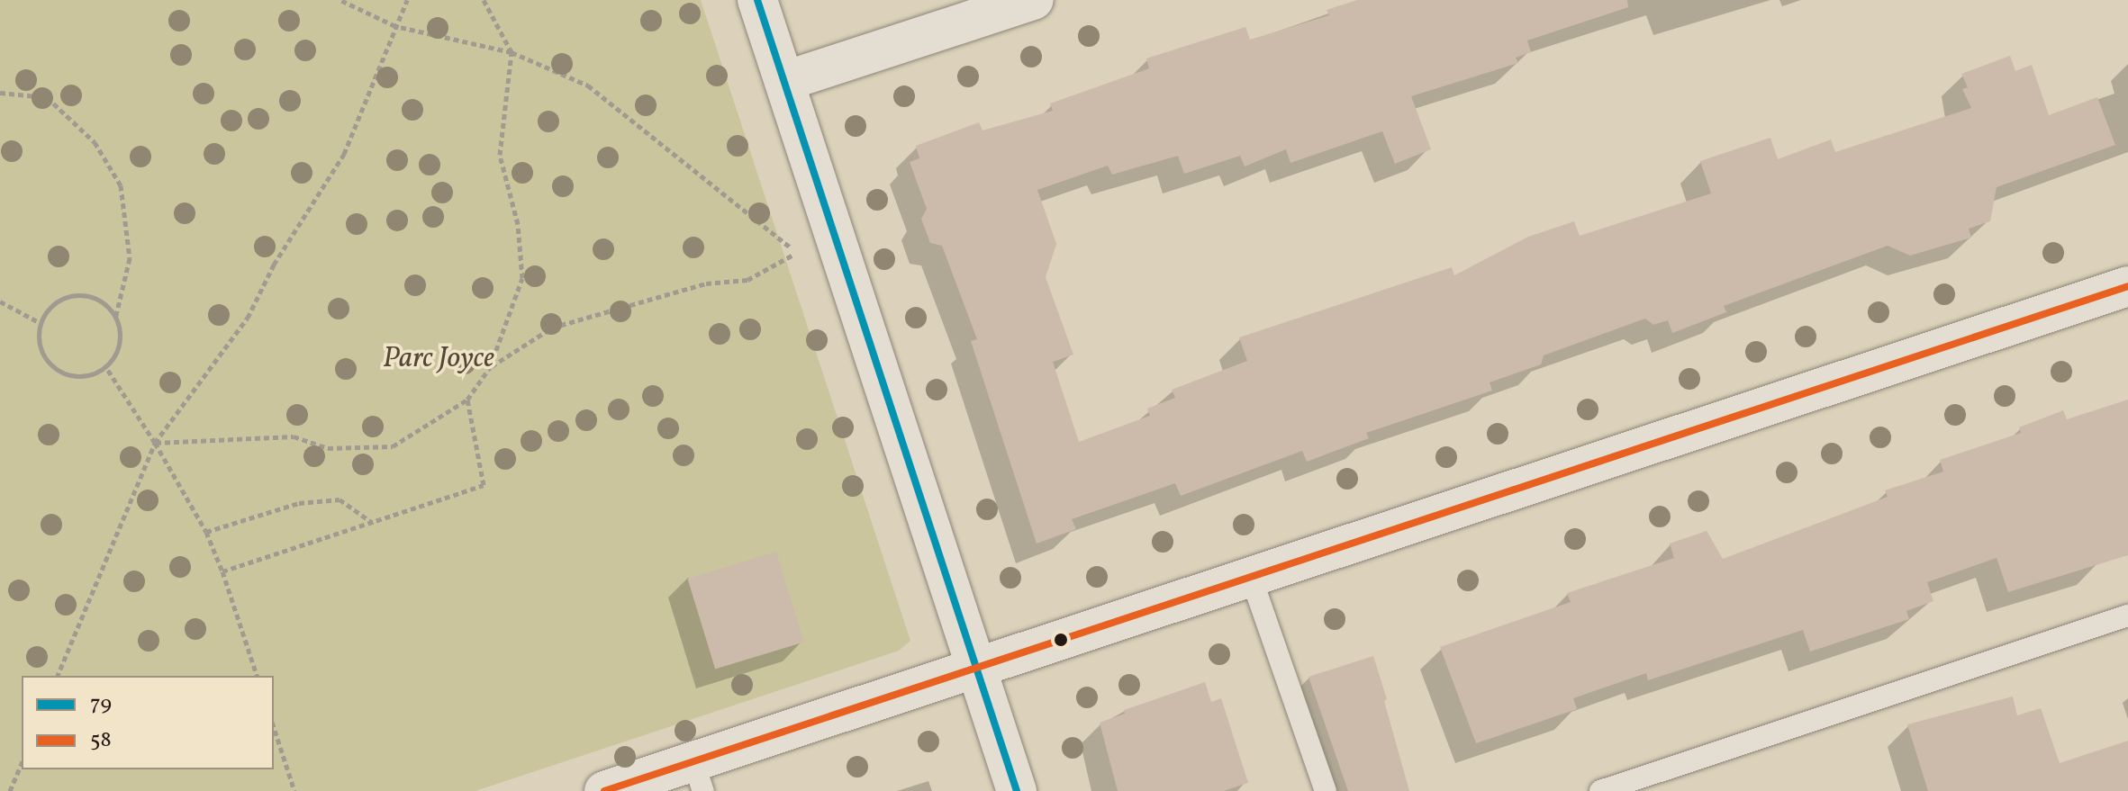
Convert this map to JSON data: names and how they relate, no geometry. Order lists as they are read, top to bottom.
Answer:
{
  "parks": ["Parc Joyce"],
  "lines": ["transit line 79", "transit line 58"],
  "legend": ["79", "58"]
}
